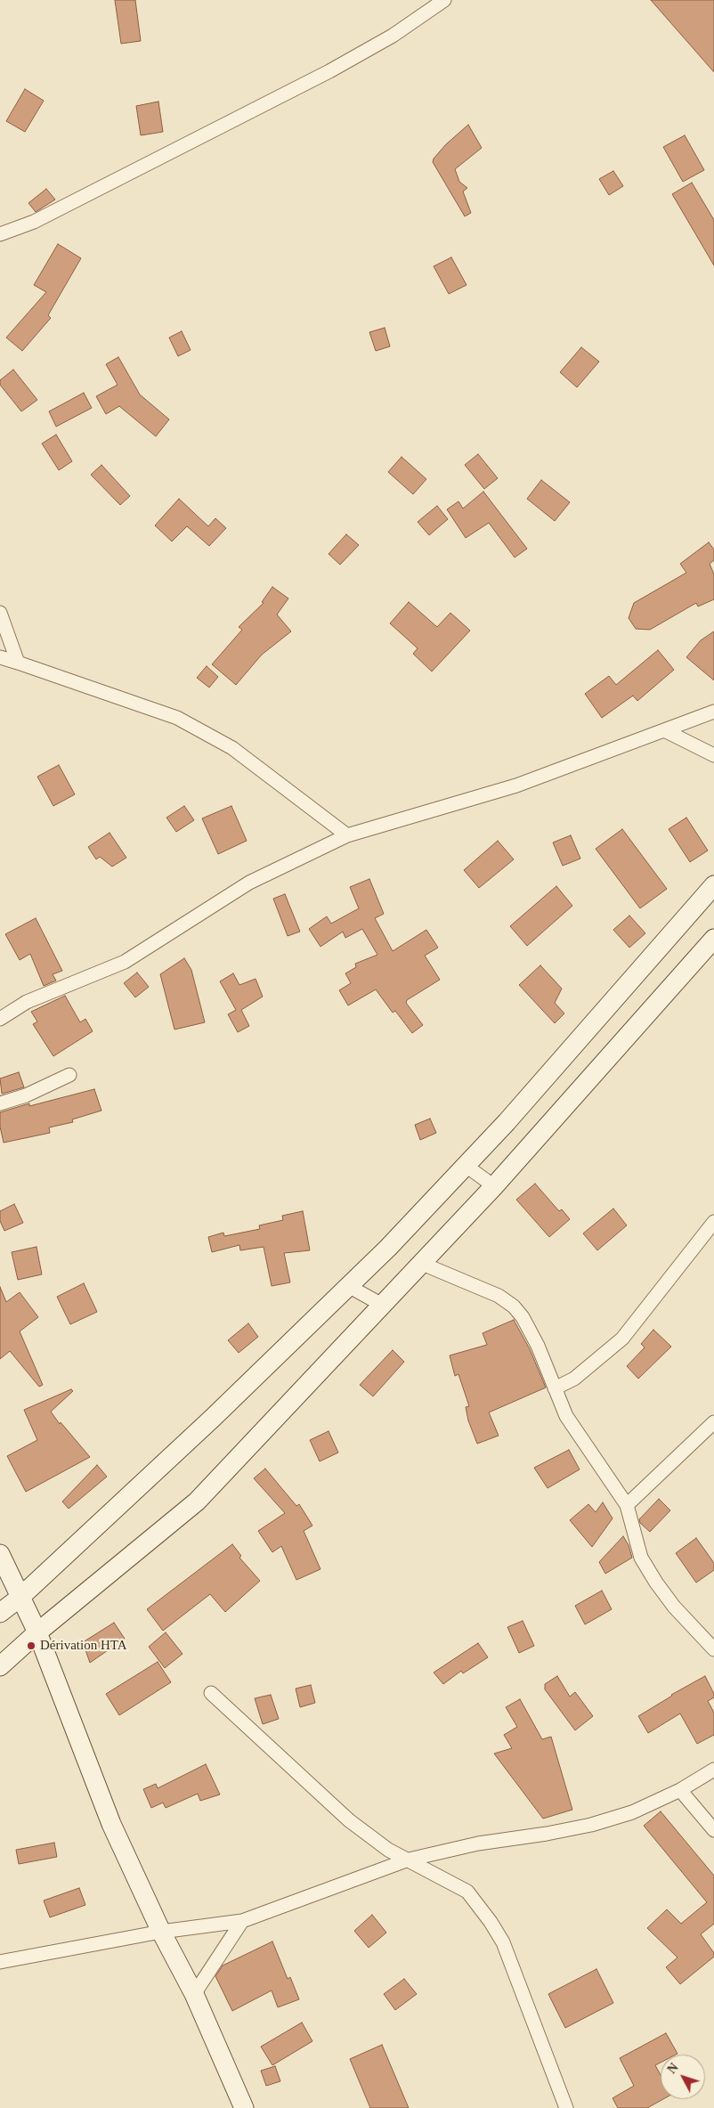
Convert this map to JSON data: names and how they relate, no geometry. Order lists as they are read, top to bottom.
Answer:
{
  "places": ["Dérivation HTA"],
  "north": "top left"
}
